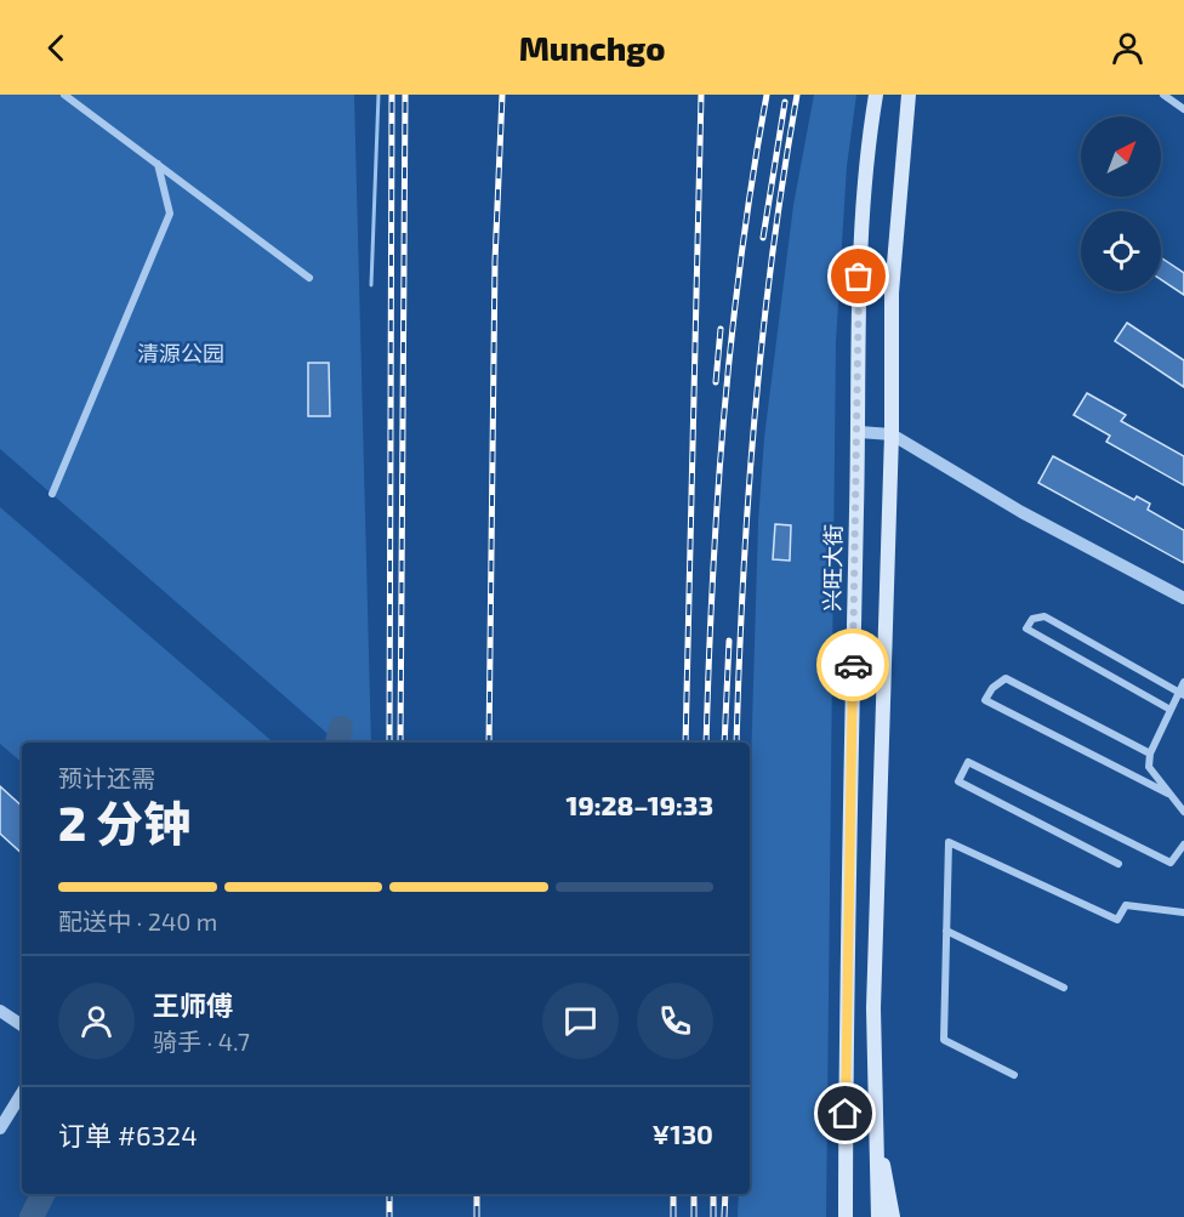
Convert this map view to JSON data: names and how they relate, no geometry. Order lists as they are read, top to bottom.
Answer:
{
  "streets": {
    "main road": ["兴旺大街"]
  },
  "parks": ["清源公园"],
  "north": "top right",
  "page": {
    "header": "Munchgo",
    "heading": ["2 分钟", "预计还需", "19:28–19:33"],
    "panel": [
      "王师傅",
      "骑手 · 4.7",
      "订单 #6324",
      "¥130"
    ],
    "bar": "配送中 · 240 m"
  }
}
